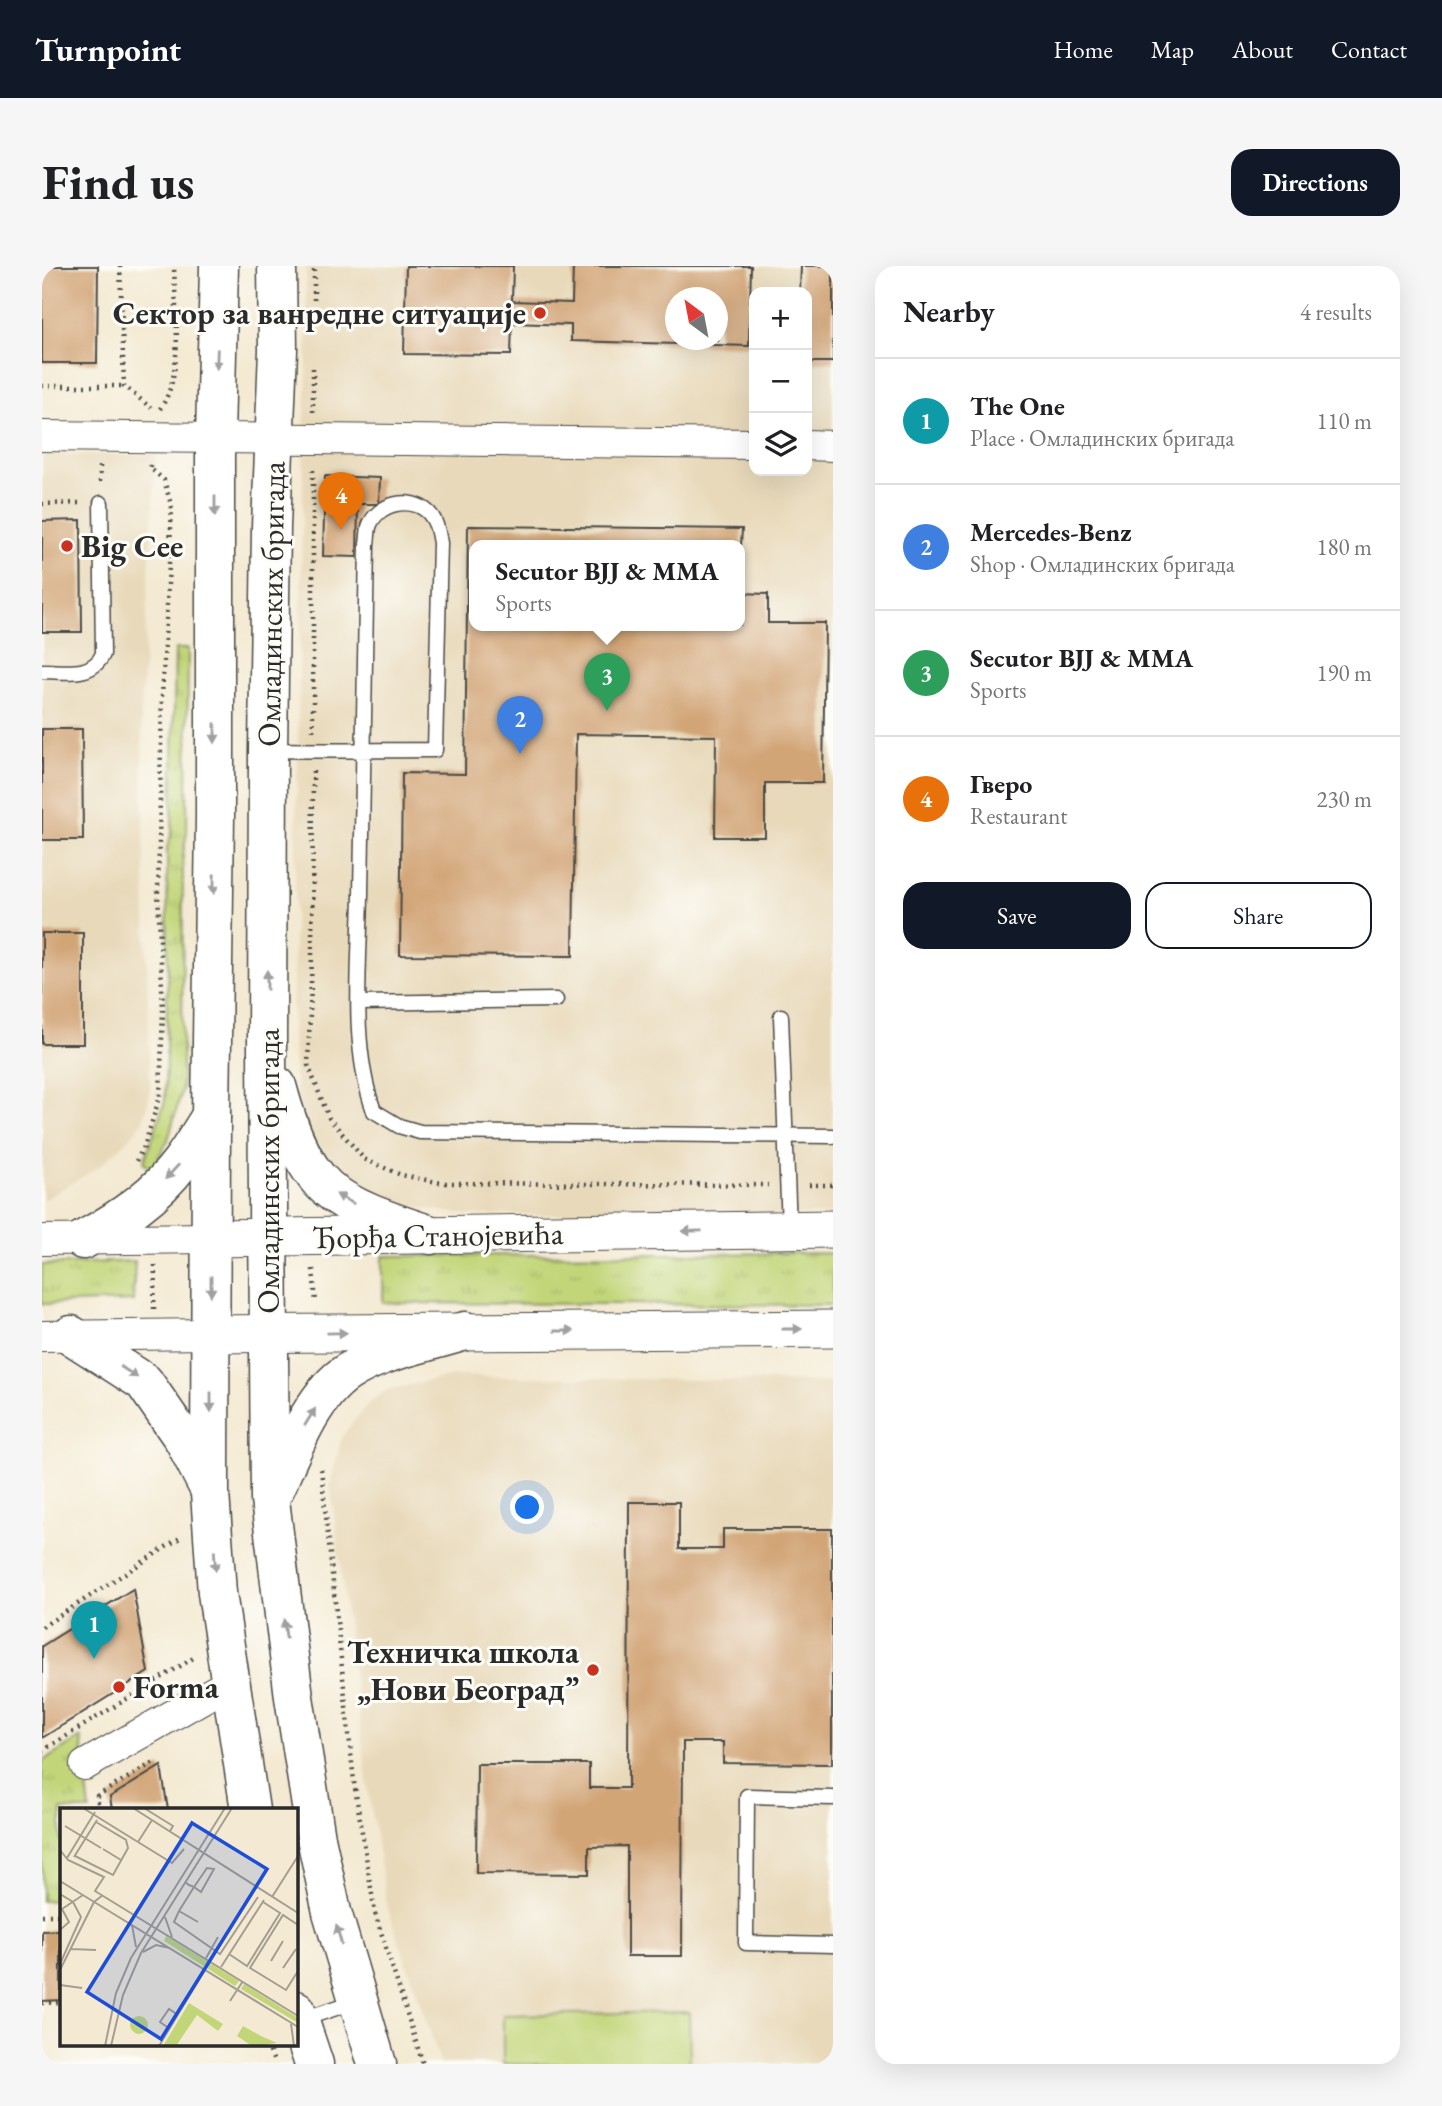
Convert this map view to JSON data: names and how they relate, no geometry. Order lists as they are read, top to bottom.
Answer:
{
  "streets": {
    "main road": ["Омладинских бригада"],
    "street": ["Ђорђа Станојевића"]
  },
  "crossings": [
    ["Омладинских бригада", "Ђорђа Станојевића"]
  ],
  "places": [
    "Сектор за ванредне ситуације",
    "Big Cee",
    "Техничка школа „Нови Београд”",
    "Forma"
  ],
  "north": "top left",
  "page": {
    "header": "Turnpoint",
    "nav": [
      "Home",
      "Map",
      "About",
      "Contact"
    ],
    "buttons": [
      "Directions",
      ["Save", "Share"]
    ],
    "title": "Find us",
    "heading": ["Nearby", "4 results"],
    "map_buttons": ["+", "−"],
    "list": [
      {
        "mark": "1",
        "name": "The One",
        "note": "Place · Омладинских бригада",
        "value": "110 m"
      },
      {
        "mark": "2",
        "name": "Mercedes-Benz",
        "note": "Shop · Омладинских бригада",
        "value": "180 m"
      },
      {
        "mark": "3",
        "name": "Secutor BJJ & MMA",
        "note": "Sports",
        "value": "190 m"
      },
      {
        "mark": "4",
        "name": "Гверо",
        "note": "Restaurant",
        "value": "230 m"
      }
    ],
    "pins": [
      "4",
      "3",
      "2",
      "1"
    ],
    "popup": ["Secutor BJJ & MMA", "Sports"]
  }
}
